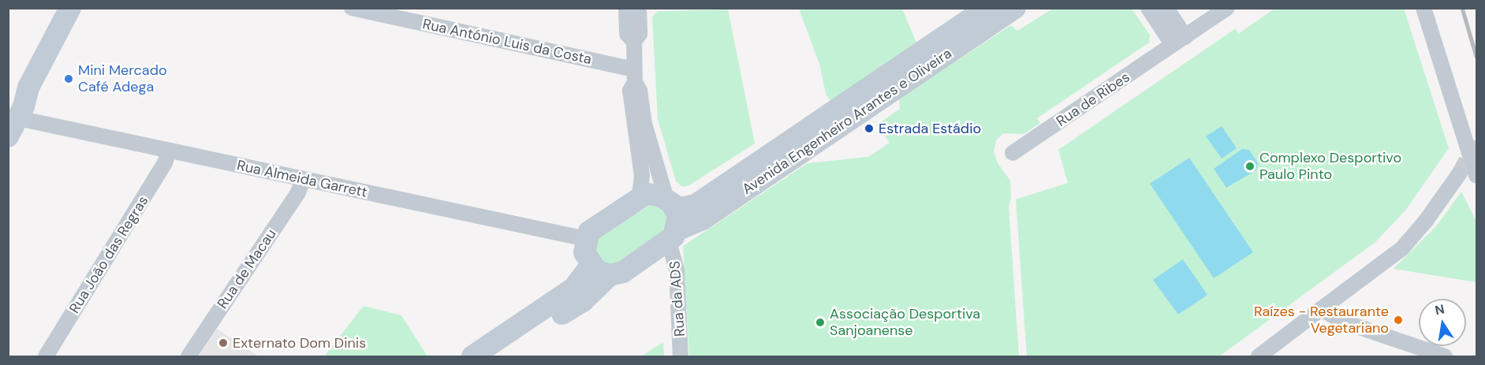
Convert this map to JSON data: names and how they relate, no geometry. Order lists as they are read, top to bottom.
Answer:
{
  "streets": {
    "main road": ["Avenida Engenheiro Arantes e Oliveira"],
    "street": [
      "Rua António Luis da Costa",
      "Rua de Ribes",
      "Rua Almeida Garrett",
      "Rua João das Regras",
      "Rua de Macau",
      "Rua da ADS"
    ]
  },
  "crossings": [
    ["Rua António Luis da Costa", "Rua da ADS"],
    ["Avenida Engenheiro Arantes e Oliveira", "Rua da ADS"],
    ["Rua Almeida Garrett", "Rua João das Regras"],
    ["Rua Almeida Garrett", "Rua de Macau"]
  ],
  "places": [
    "Mini Mercado Café Adega",
    "Estrada Estádio",
    "Complexo Desportivo Paulo Pinto",
    "Raízes - Restaurante Vegetariano",
    "Associação Desportiva Sanjoanense",
    "Externato Dom Dinis"
  ],
  "north": "top"
}
